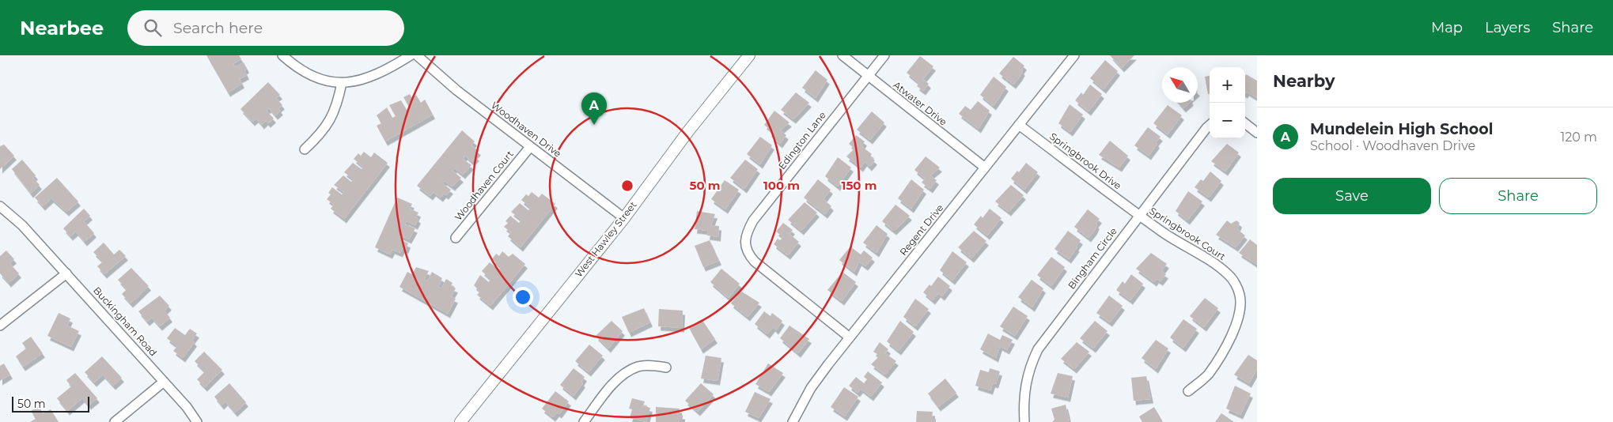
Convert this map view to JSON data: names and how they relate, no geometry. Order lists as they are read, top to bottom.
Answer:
{
  "streets": {
    "street": [
      "Atwater Drive",
      "Woodhaven Drive",
      "Edington Lane",
      "Springbrook Drive",
      "Woodhaven Court",
      "Regent Drive",
      "Springbrook Court",
      "West Hawley Street",
      "Bingham Circle",
      "Buckingham Road"
    ]
  },
  "crossings": [
    ["Atwater Drive", "Edington Lane"],
    ["Atwater Drive", "Regent Drive"],
    ["Woodhaven Drive", "Woodhaven Court"],
    ["Woodhaven Drive", "West Hawley Street"],
    ["Edington Lane", "Regent Drive"],
    ["Springbrook Drive", "Regent Drive"],
    ["Springbrook Drive", "Springbrook Court"],
    ["Springbrook Drive", "Bingham Circle"],
    ["Springbrook Court", "Bingham Circle"]
  ],
  "scale_bar": "50 m",
  "north": "top left",
  "page": {
    "header": "Nearbee",
    "search": "Search here",
    "nav": ["Map", "Layers", "Share"],
    "heading": "Nearby",
    "map_buttons": ["+", "−"],
    "pins": "A",
    "list": [
      {
        "mark": "A",
        "name": "Mundelein High School",
        "note": "School · Woodhaven Drive",
        "value": "120 m"
      }
    ],
    "buttons": ["Save", "Share"],
    "scale": "50 m"
  },
  "rings": ["50 m", "100 m", "150 m"]
}
